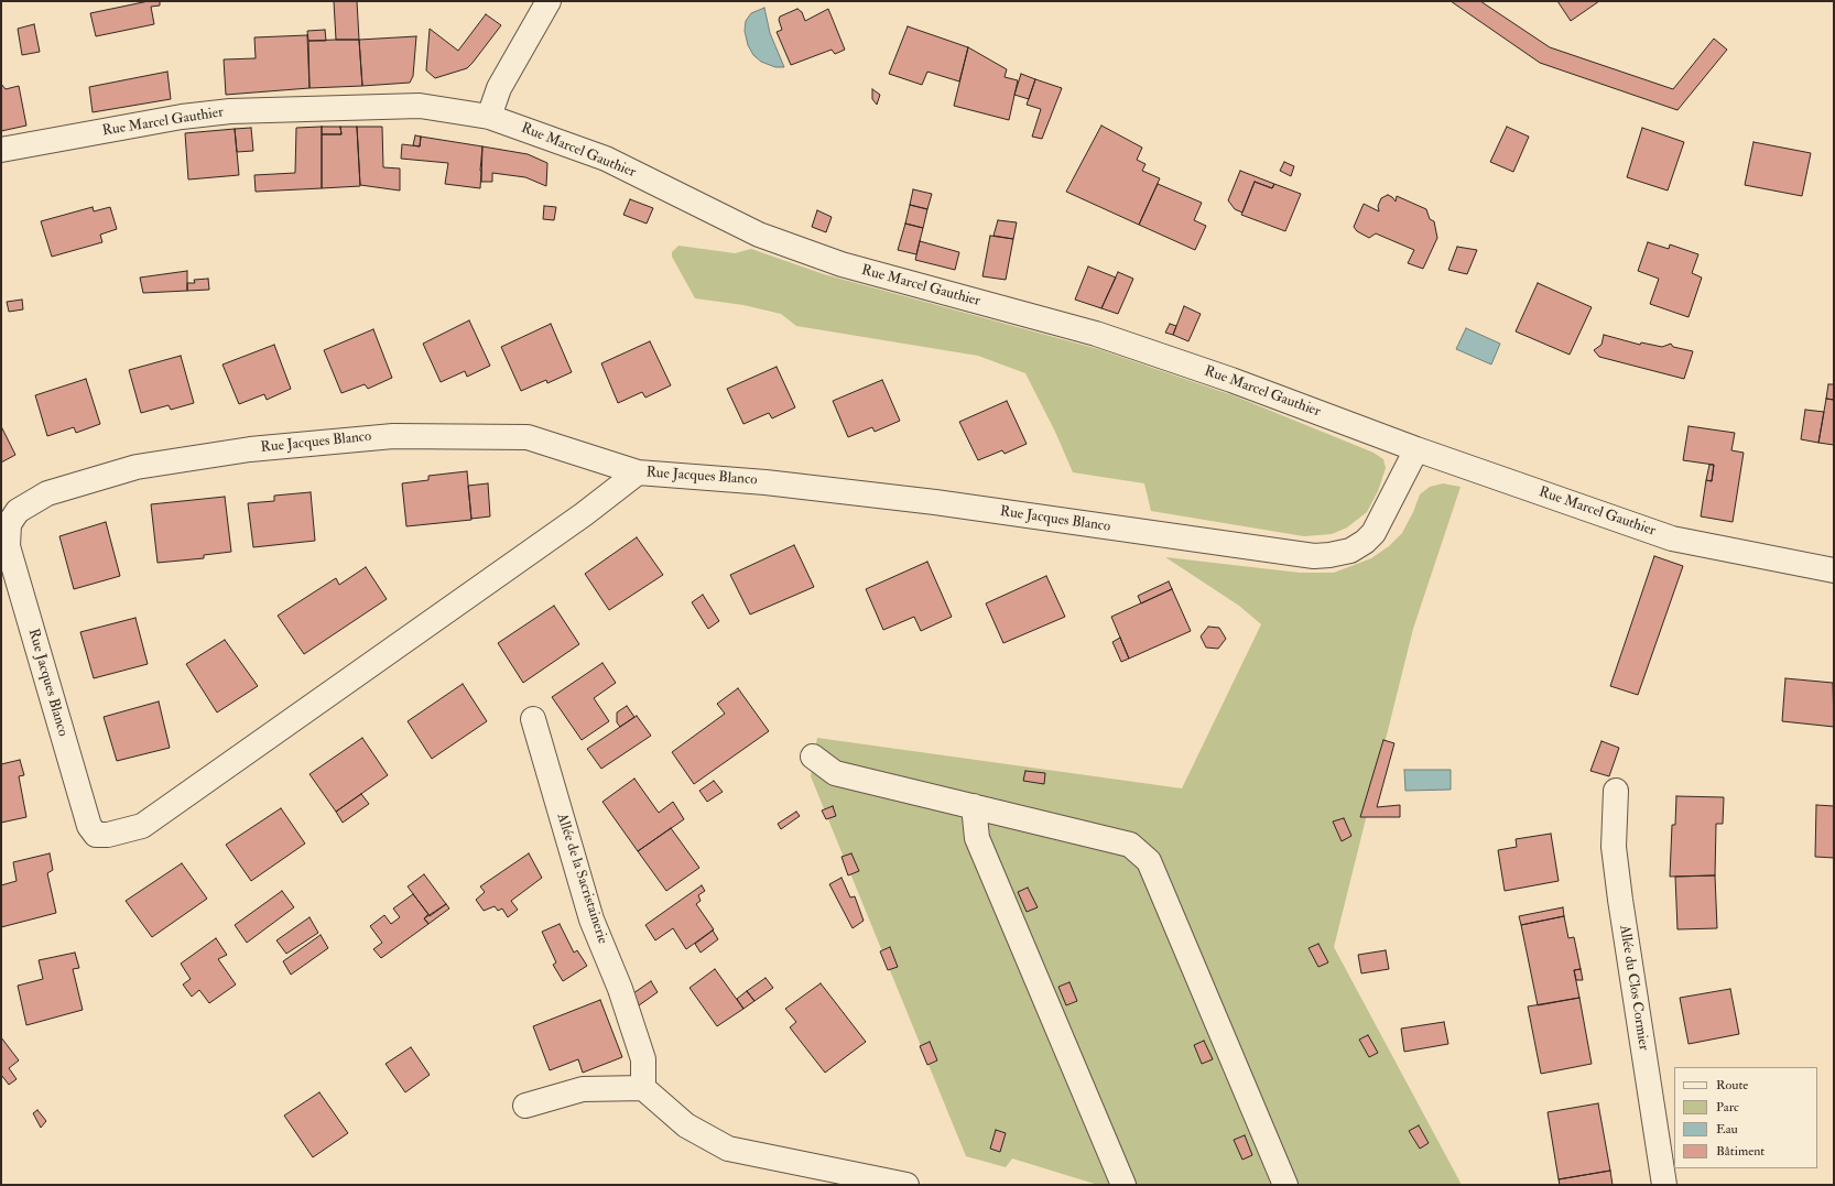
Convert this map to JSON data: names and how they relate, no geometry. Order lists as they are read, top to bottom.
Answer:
{
  "streets": {
    "street": [
      "Rue Marcel Gauthier",
      "Rue Jacques Blanco",
      "Allée de la Sacristainerie",
      "Allée du Clos Cormier"
    ]
  },
  "crossings": [
    ["Rue Marcel Gauthier", "Rue Jacques Blanco"]
  ],
  "legend": [
    "Route",
    "Parc",
    "Eau",
    "Bâtiment"
  ]
}
